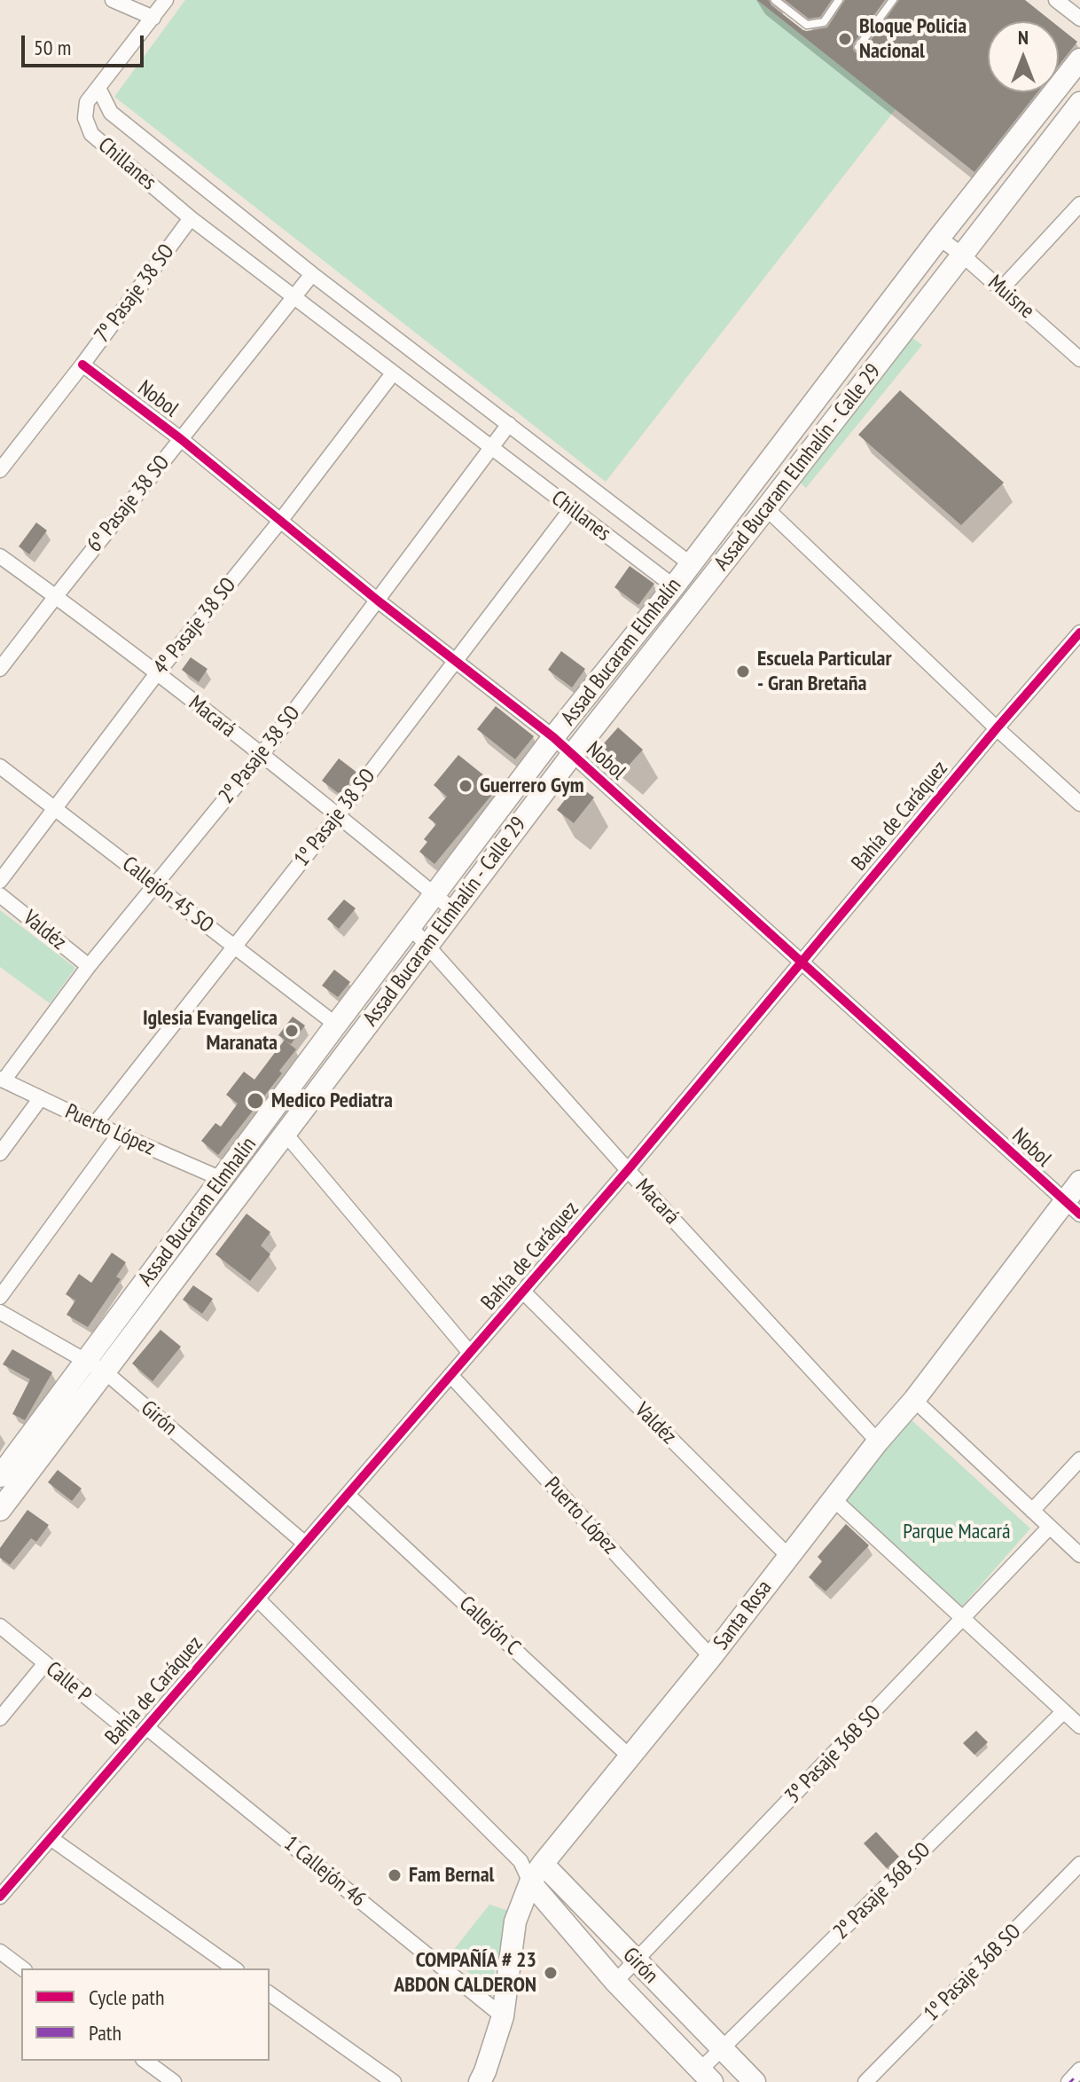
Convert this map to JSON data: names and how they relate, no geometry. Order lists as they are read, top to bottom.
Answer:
{
  "streets": {
    "main road": [
      "Assad Bucaram Elmhalín - Calle 29",
      "Assad Bucaram Elmhalín",
      "Girón",
      "Santa Rosa"
    ],
    "street": [
      "Chillanes",
      "7º Pasaje 38 SO",
      "Muisne",
      "Nobol",
      "6º Pasaje 38 SO",
      "4º Pasaje 38 SO",
      "Macará",
      "2º Pasaje 38 SO",
      "Bahía de Caráquez",
      "1º Pasaje 38 SO",
      "Callejón 45 SO",
      "Valdéz",
      "Puerto López",
      "Callejón C",
      "Calle P",
      "3º Pasaje 36B SO",
      "1 Callejón 46",
      "2º Pasaje 36B SO",
      "1º Pasaje 36B SO"
    ]
  },
  "crossings": [
    ["Chillanes", "7º Pasaje 38 SO"],
    ["Chillanes", "6º Pasaje 38 SO"],
    ["Chillanes", "4º Pasaje 38 SO"],
    ["Chillanes", "Assad Bucaram Elmhalín"],
    ["Chillanes", "2º Pasaje 38 SO"],
    ["Chillanes", "1º Pasaje 38 SO"],
    ["7º Pasaje 38 SO", "Nobol"],
    ["Muisne", "Assad Bucaram Elmhalín - Calle 29"],
    ["Muisne", "Assad Bucaram Elmhalín"],
    ["Nobol", "Assad Bucaram Elmhalín - Calle 29"],
    ["Nobol", "6º Pasaje 38 SO"],
    ["Nobol", "4º Pasaje 38 SO"],
    ["Nobol", "Assad Bucaram Elmhalín"],
    ["Nobol", "2º Pasaje 38 SO"],
    ["Nobol", "Bahía de Caráquez"],
    ["Nobol", "1º Pasaje 38 SO"],
    ["Nobol", "Santa Rosa"],
    ["Assad Bucaram Elmhalín - Calle 29", "Macará"],
    ["Assad Bucaram Elmhalín - Calle 29", "Girón"],
    ["6º Pasaje 38 SO", "Macará"],
    ["4º Pasaje 38 SO", "Macará"],
    ["4º Pasaje 38 SO", "Callejón 45 SO"],
    ["Assad Bucaram Elmhalín", "Macará"],
    ["Assad Bucaram Elmhalín", "Callejón 45 SO"],
    ["Assad Bucaram Elmhalín", "Puerto López"],
    ["Assad Bucaram Elmhalín", "Girón"],
    ["Macará", "2º Pasaje 38 SO"],
    ["Macará", "Bahía de Caráquez"],
    ["Macará", "1º Pasaje 38 SO"],
    ["Macará", "Santa Rosa"],
    ["2º Pasaje 38 SO", "Callejón 45 SO"],
    ["2º Pasaje 38 SO", "Valdéz"],
    ["2º Pasaje 38 SO", "Puerto López"],
    ["Bahía de Caráquez", "Valdéz"],
    ["Bahía de Caráquez", "Puerto López"],
    ["Bahía de Caráquez", "Girón"],
    ["Bahía de Caráquez", "Callejón C"],
    ["Bahía de Caráquez", "Calle P"],
    ["Bahía de Caráquez", "1 Callejón 46"],
    ["1º Pasaje 38 SO", "Callejón 45 SO"],
    ["1º Pasaje 38 SO", "Puerto López"],
    ["Valdéz", "Santa Rosa"],
    ["Puerto López", "Santa Rosa"],
    ["Girón", "Santa Rosa"],
    ["Girón", "3º Pasaje 36B SO"],
    ["Girón", "2º Pasaje 36B SO"],
    ["Santa Rosa", "Callejón C"],
    ["Santa Rosa", "1 Callejón 46"],
    ["Calle P", "1 Callejón 46"]
  ],
  "parks": ["Parque Macará"],
  "places": [
    "Bloque Policia Nacional",
    "Escuela Particular - Gran Bretaña",
    "Guerrero Gym",
    "Iglesia Evangelica Maranata",
    "Medico Pediatra",
    "Fam Bernal",
    "COMPAÑÍA # 23 ABDON CALDERON"
  ],
  "legend": ["Cycle path", "Path"],
  "scale_bar": "50 m",
  "north": "top"
}
